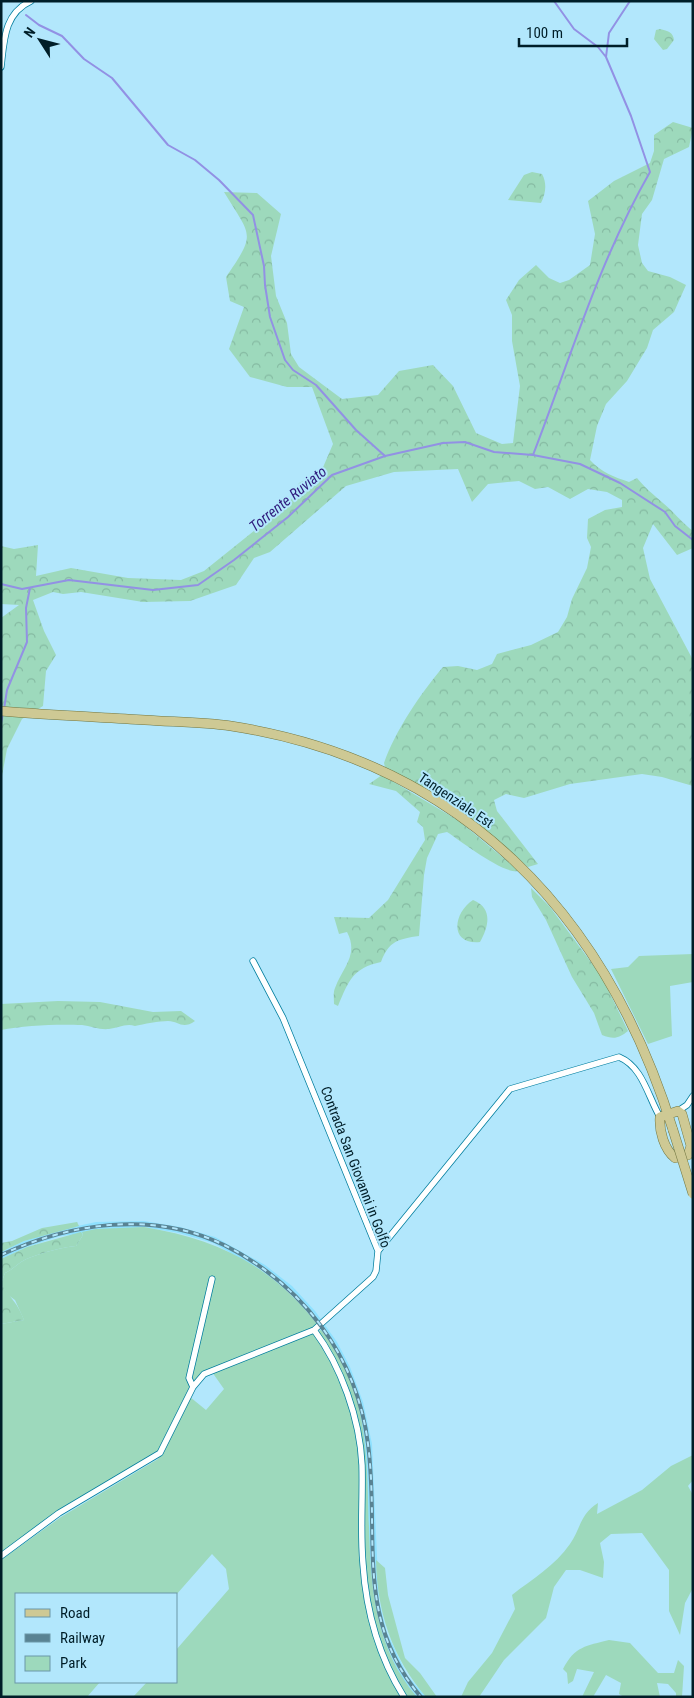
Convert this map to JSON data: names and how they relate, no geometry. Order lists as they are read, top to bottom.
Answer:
{
  "streets": {
    "main road": ["Tangenziale Est"],
    "street": ["Contrada San Giovanni in Golfo"]
  },
  "water": ["Torrente Ruviato"],
  "legend": ["Road", "Railway", "Park"],
  "scale_bar": "100 m",
  "north": "top left"
}
